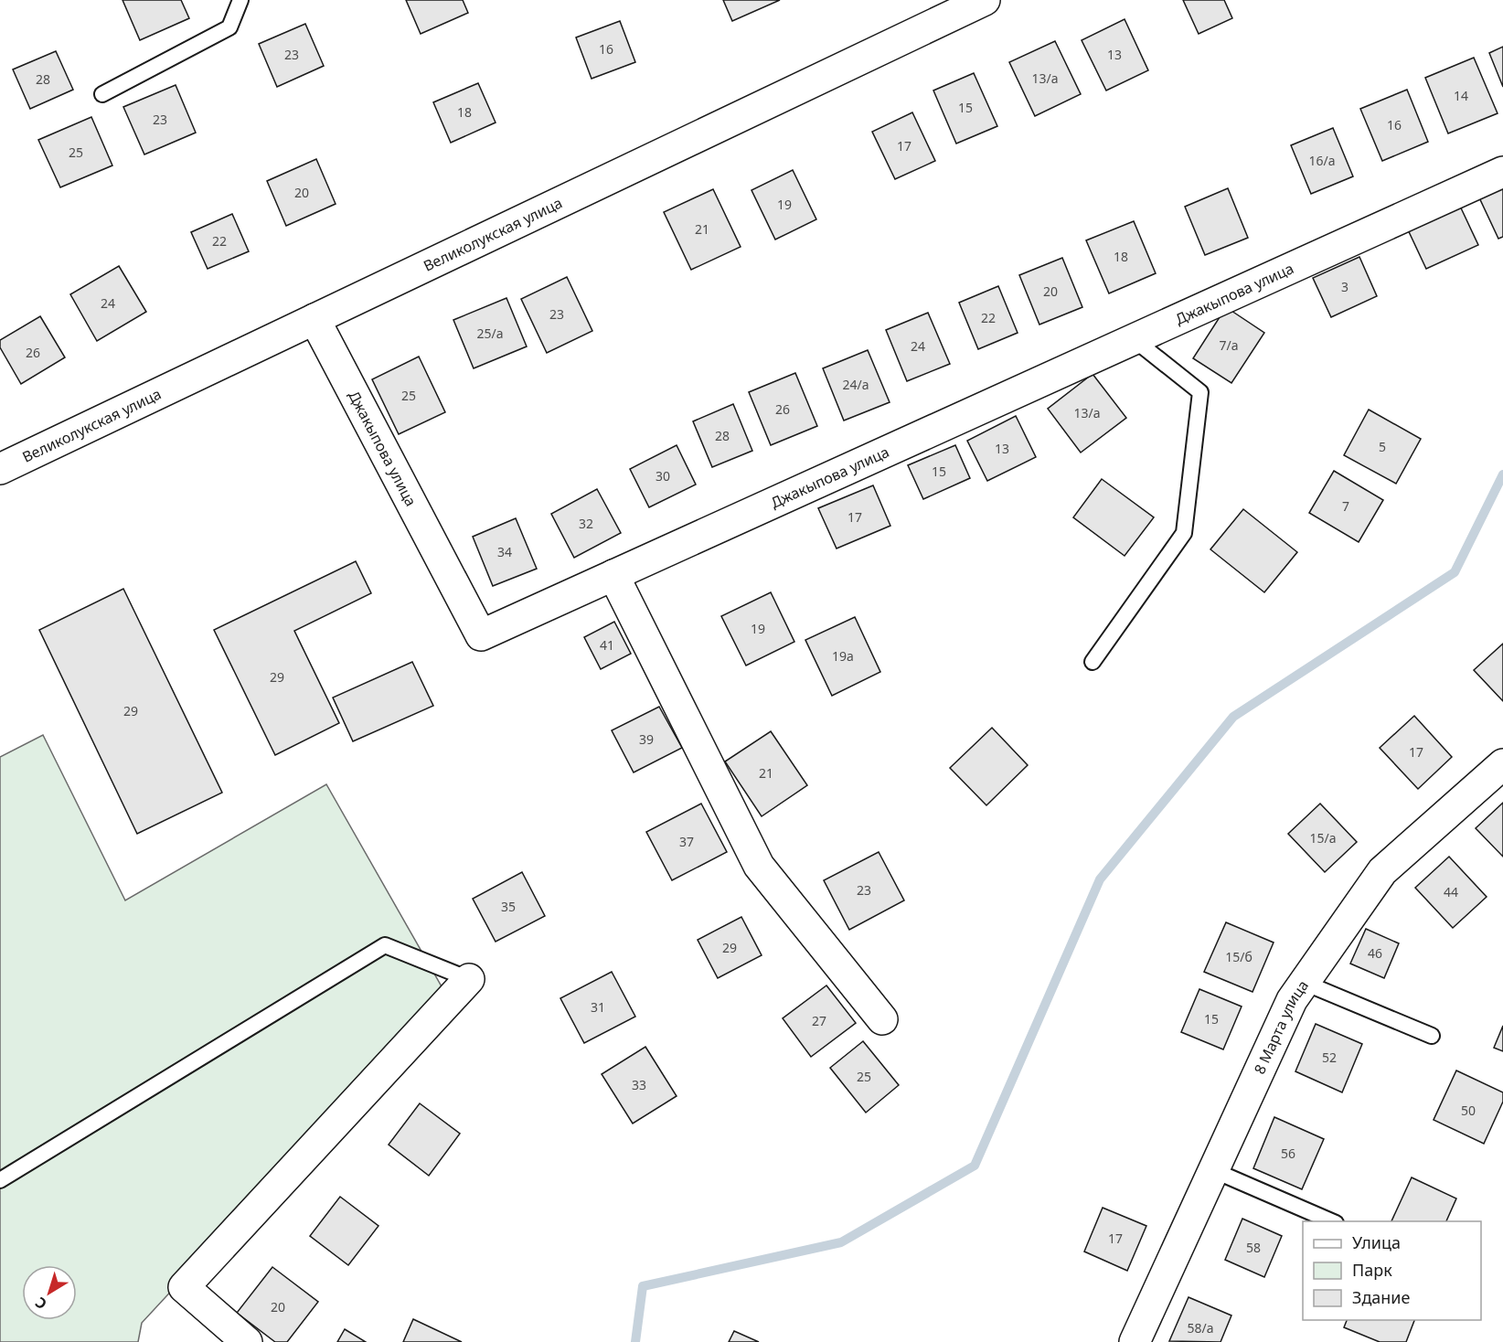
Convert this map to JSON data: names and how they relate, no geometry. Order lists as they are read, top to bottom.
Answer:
{
  "streets": {
    "street": ["Великолукская улица", "Джакыпова улица", "8 Марта улица"]
  },
  "crossings": [
    ["Великолукская улица", "Джакыпова улица"]
  ],
  "house_numbers": [
    "16",
    "23",
    "13",
    "13/а",
    "28",
    "14",
    "15",
    "18",
    "23",
    "16",
    "17",
    "25",
    "16/а",
    "20",
    "19",
    "21",
    "22",
    "18",
    "3",
    "20",
    "24",
    "23",
    "22",
    "25/а",
    "7/а",
    "24",
    "26",
    "24/а",
    "25",
    "26",
    "13/а",
    "28",
    "5",
    "13",
    "15",
    "30",
    "7",
    "17",
    "32",
    "34",
    "19",
    "41",
    "19а",
    "29",
    "29",
    "39",
    "17",
    "21",
    "15/а",
    "37",
    "23",
    "44",
    "35",
    "29",
    "46",
    "15/б",
    "31",
    "15",
    "27",
    "52",
    "25",
    "33",
    "50",
    "56",
    "17",
    "58",
    "20",
    "58/а"
  ],
  "legend": ["Улица", "Парк", "Здание"],
  "north": "bottom left"
}
